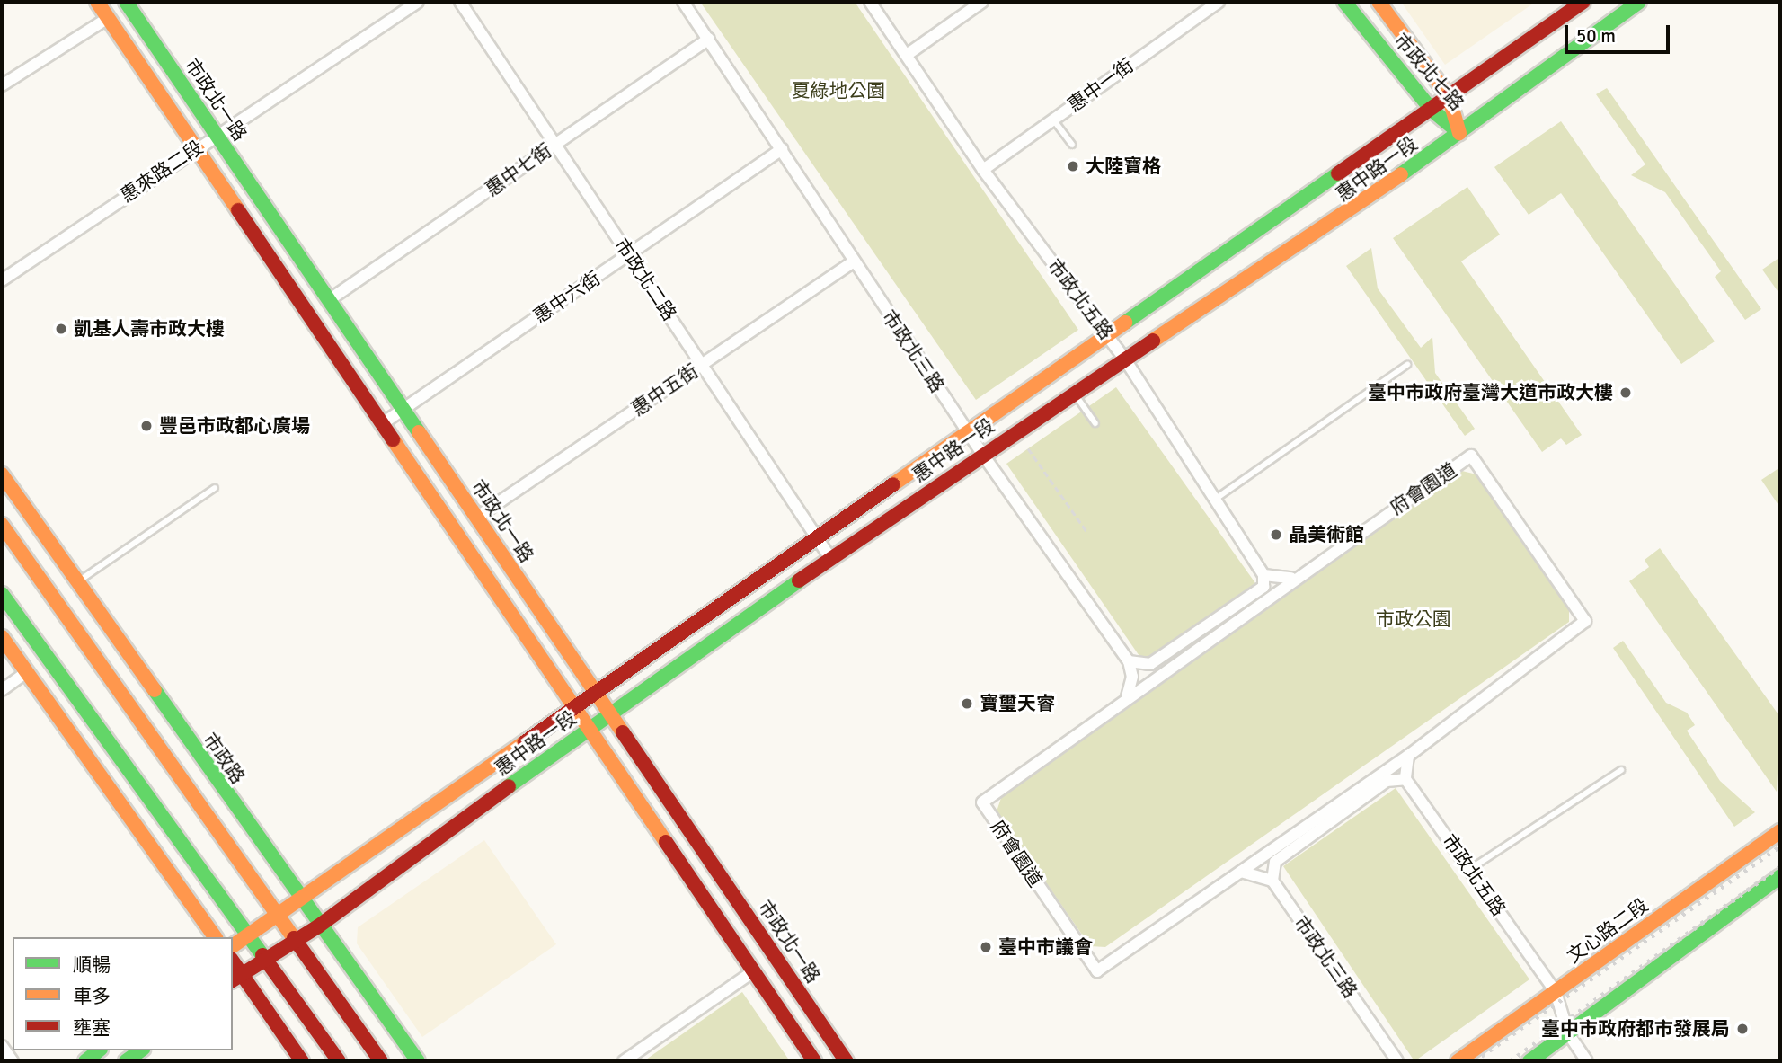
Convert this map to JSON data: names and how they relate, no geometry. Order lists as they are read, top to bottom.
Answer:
{
  "streets": {
    "street": [
      "市政北七路",
      "惠中一街",
      "市政北一路",
      "惠中路一段",
      "惠中七街",
      "惠來路二段",
      "市政北二路",
      "惠中六街",
      "市政北五路",
      "市政北三路",
      "惠中五街",
      "府會園道",
      "市政路",
      "文心路二段"
    ]
  },
  "crossings": [
    ["市政北七路", "惠中路一段"],
    ["惠中一街", "市政北五路"],
    ["市政北一路", "惠中路一段"],
    ["市政北一路", "惠中七街"],
    ["市政北一路", "惠來路二段"],
    ["市政北一路", "惠中六街"],
    ["市政北一路", "惠中五街"],
    ["惠中路一段", "市政北二路"],
    ["惠中路一段", "市政北五路"],
    ["惠中路一段", "市政北三路"],
    ["惠中路一段", "市政路"],
    ["惠中七街", "市政北二路"],
    ["惠中七街", "市政北三路"],
    ["市政北二路", "惠中六街"],
    ["市政北二路", "惠中五街"],
    ["惠中六街", "市政北三路"],
    ["市政北五路", "文心路二段"],
    ["市政北三路", "惠中五街"]
  ],
  "parks": ["夏綠地公園", "市政公園"],
  "places": [
    "大陸寶格",
    "凱基人壽市政大樓",
    "臺中市政府臺灣大道市政大樓",
    "豐邑市政都心廣場",
    "晶美術館",
    "寶璽天睿",
    "臺中市議會",
    "臺中市政府都市發展局"
  ],
  "legend": ["順暢", "車多", "壅塞"],
  "scale_bar": "50 m"
}
